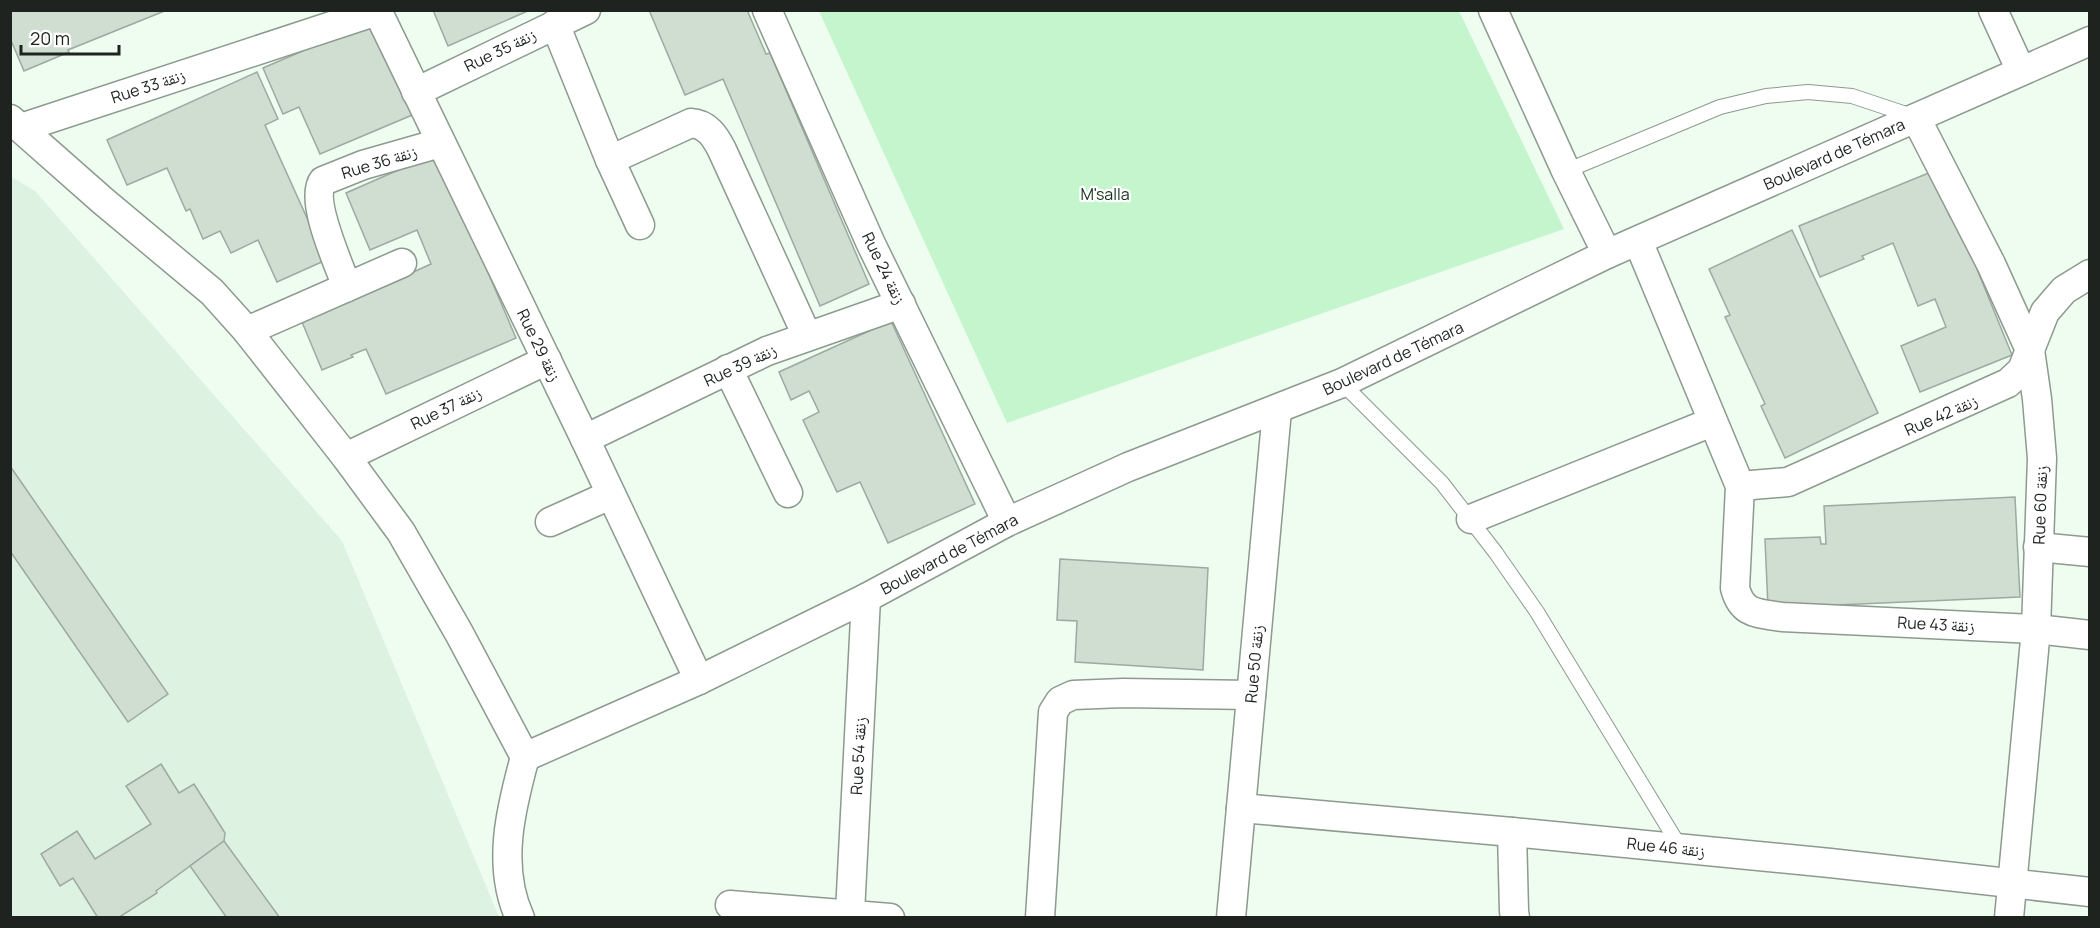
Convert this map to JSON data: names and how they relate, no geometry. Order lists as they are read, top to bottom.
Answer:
{
  "streets": {
    "street": [
      "Rue 35 زنقة",
      "Rue 33 زنقة",
      "Boulevard de Témara",
      "Rue 36 زنقة",
      "Rue 24 زنقة",
      "Rue 29 زنقة",
      "Rue 39 زنقة",
      "Rue 37 زنقة",
      "Rue 42 زنقة",
      "Rue 60 زنقة",
      "Rue 43 زنقة",
      "Rue 50 زنقة",
      "Rue 54 زنقة",
      "Rue 46 زنقة"
    ]
  },
  "crossings": [
    ["Rue 35 زنقة", "Rue 29 زنقة"],
    ["Rue 33 زنقة", "Rue 29 زنقة"],
    ["Boulevard de Témara", "Rue 24 زنقة"],
    ["Boulevard de Témara", "Rue 29 زنقة"],
    ["Boulevard de Témara", "Rue 60 زنقة"],
    ["Boulevard de Témara", "Rue 50 زنقة"],
    ["Boulevard de Témara", "Rue 54 زنقة"],
    ["Rue 36 زنقة", "Rue 29 زنقة"],
    ["Rue 24 زنقة", "Rue 39 زنقة"],
    ["Rue 29 زنقة", "Rue 39 زنقة"],
    ["Rue 29 زنقة", "Rue 37 زنقة"],
    ["Rue 42 زنقة", "Rue 60 زنقة"],
    ["Rue 42 زنقة", "Rue 43 زنقة"],
    ["Rue 60 زنقة", "Rue 43 زنقة"],
    ["Rue 60 زنقة", "Rue 46 زنقة"],
    ["Rue 50 زنقة", "Rue 46 زنقة"]
  ],
  "parks": ["M'salla"],
  "scale_bar": "20 m"
}
